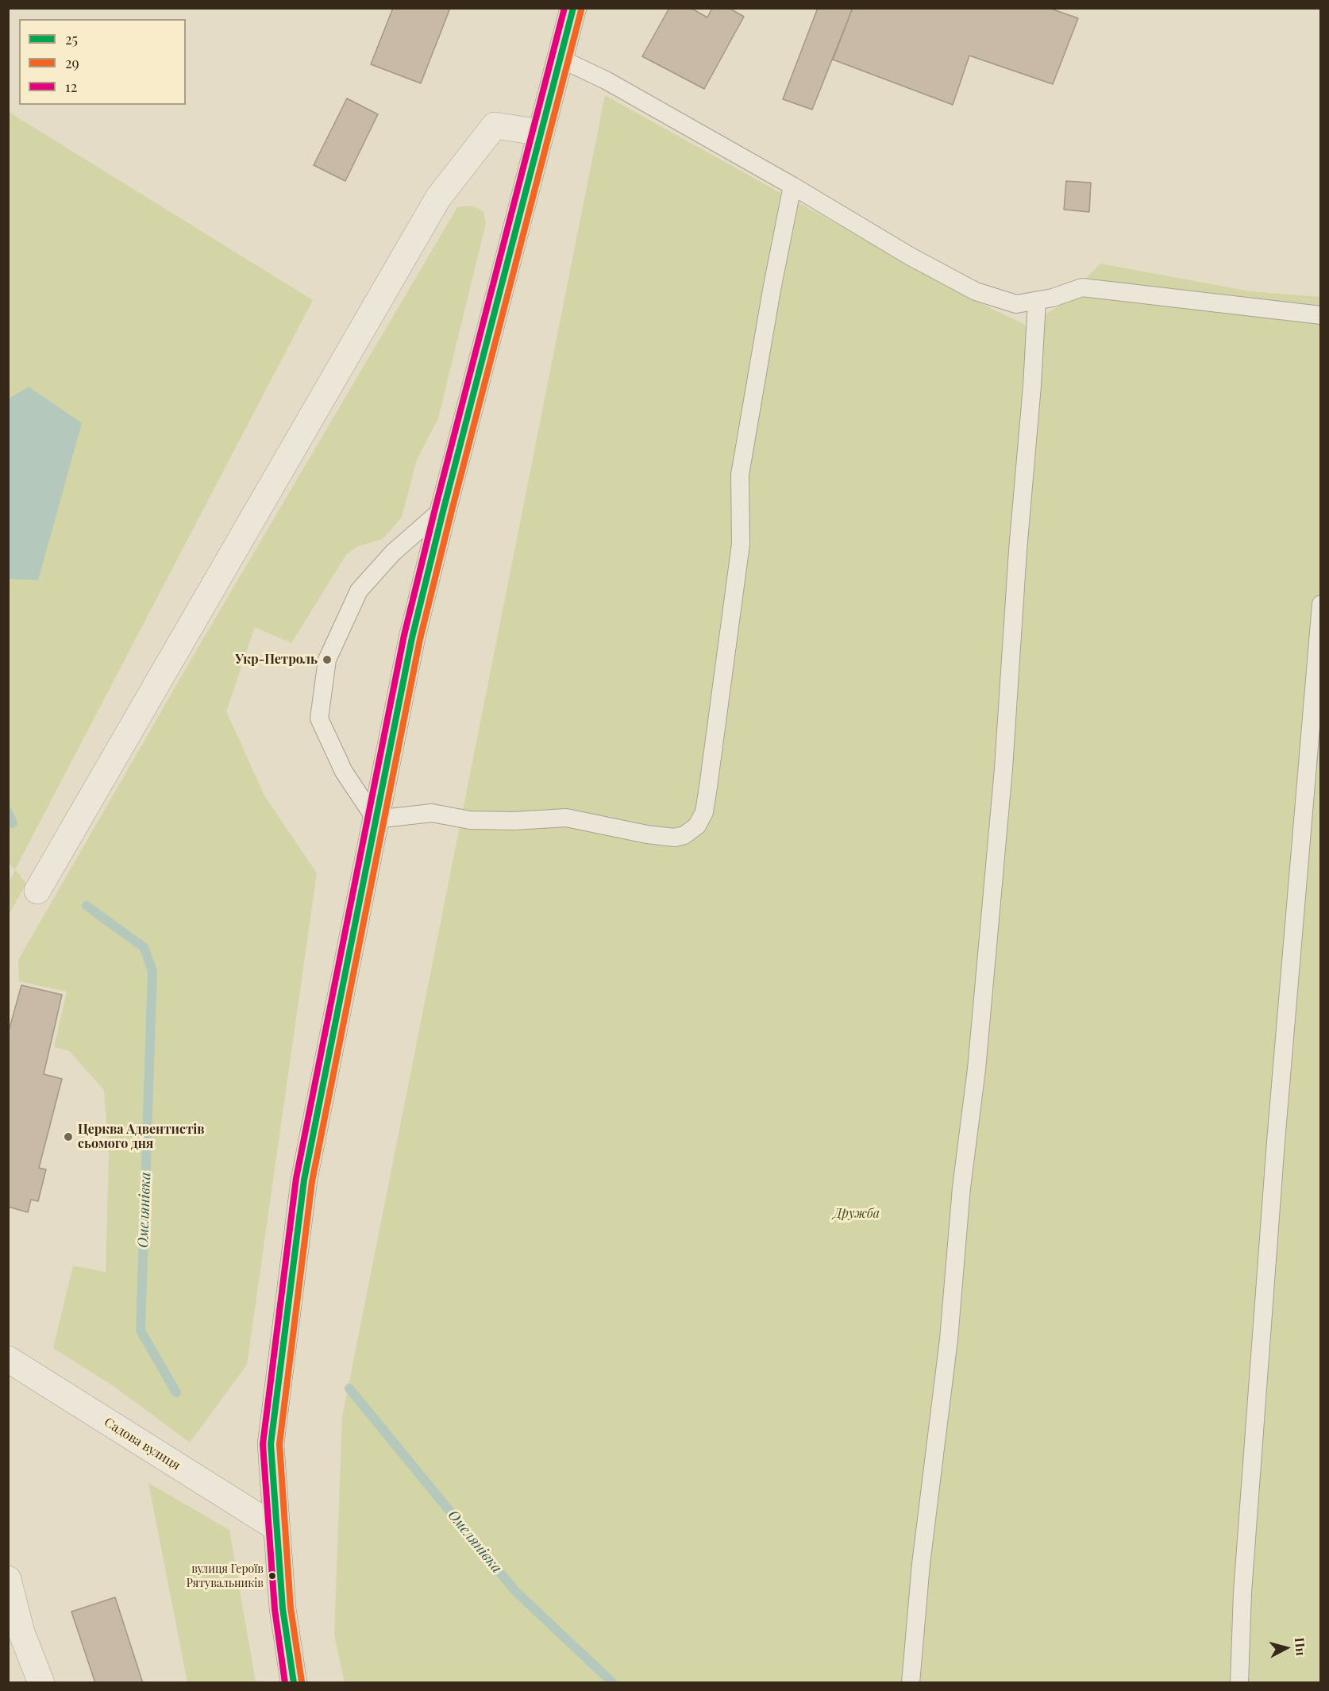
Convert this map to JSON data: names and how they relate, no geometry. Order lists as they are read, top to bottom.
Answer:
{
  "streets": {
    "street": ["Садова вулиця"]
  },
  "water": ["Омелянівка"],
  "parks": ["Дружба"],
  "places": ["Укр-Петроль", "Церква Адвентистів сьомого дня", "вулиця Героїв Рятувальників"],
  "lines": ["transit line 25", "transit line 12", "transit line 29"],
  "legend": ["25", "29", "12"],
  "north": "right"
}
